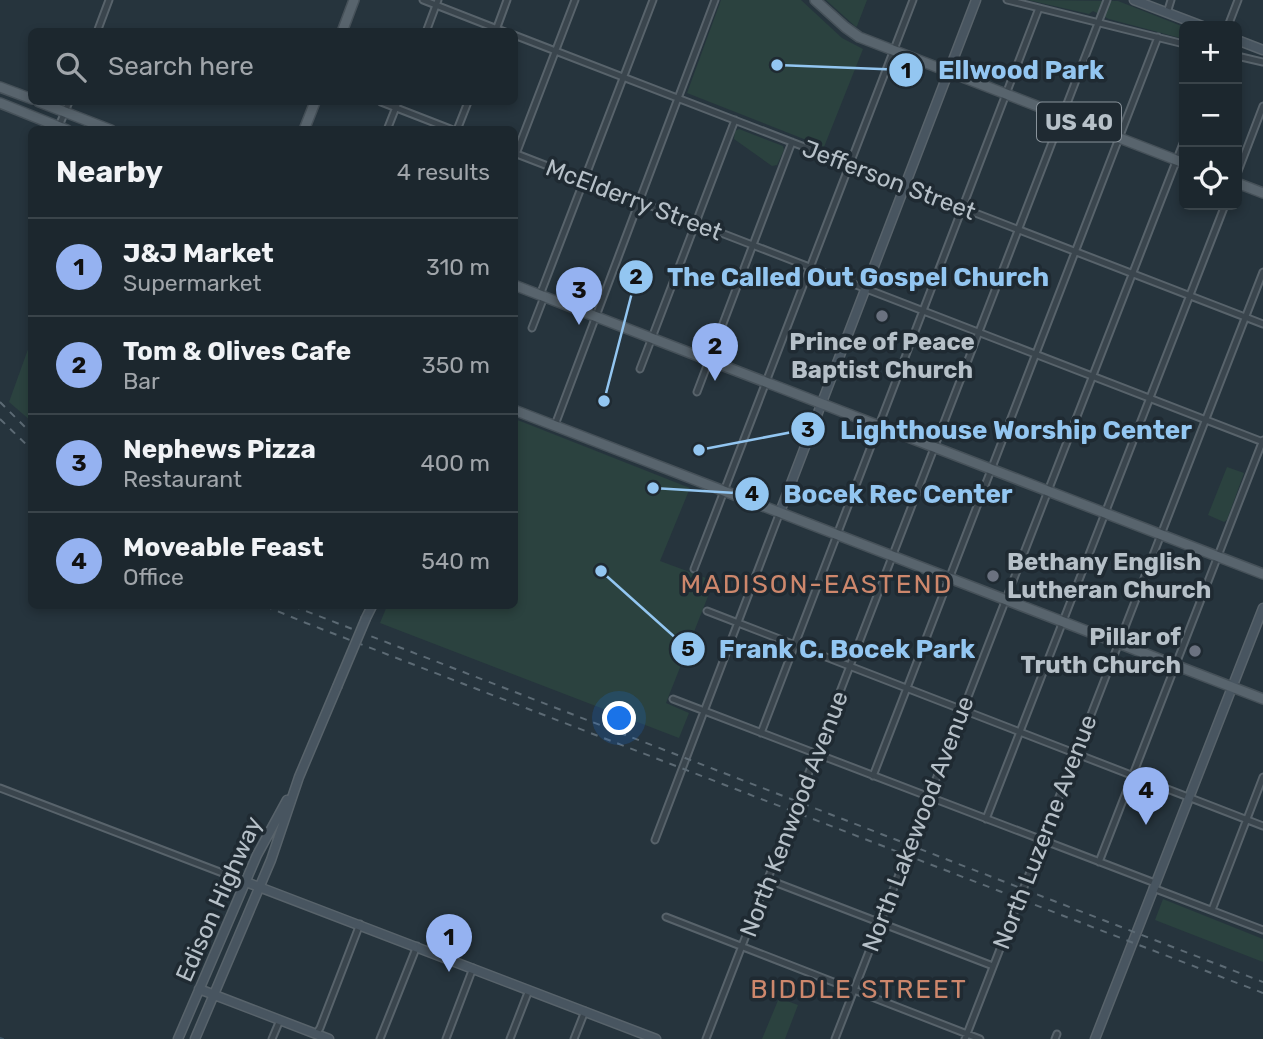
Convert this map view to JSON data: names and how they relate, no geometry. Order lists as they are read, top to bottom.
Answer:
{
  "streets": {
    "main road": ["US 40"],
    "street": [
      "Jefferson Street",
      "McElderry Street",
      "North Kenwood Avenue",
      "North Lakewood Avenue",
      "North Luzerne Avenue",
      "Edison Highway"
    ]
  },
  "crossings": [
    ["US 40", "North Kenwood Avenue"],
    ["Jefferson Street", "North Kenwood Avenue"],
    ["Jefferson Street", "North Lakewood Avenue"],
    ["Jefferson Street", "North Luzerne Avenue"],
    ["McElderry Street", "North Kenwood Avenue"],
    ["McElderry Street", "North Lakewood Avenue"],
    ["McElderry Street", "North Luzerne Avenue"]
  ],
  "districts": ["MADISON-EASTEND", "BIDDLE STREET"],
  "places": [
    "Ellwood Park",
    "Prince of Peace Baptist Church",
    "The Called Out Gospel Church",
    "Lighthouse Worship Center",
    "Bocek Rec Center",
    "Frank C. Bocek Park",
    "Bethany English Lutheran Church",
    "Pillar of Truth Church"
  ],
  "page": {
    "map_buttons": ["+", "−"],
    "search": "Search here",
    "heading": ["Nearby", "4 results"],
    "list": [
      {
        "mark": "1",
        "name": "J&J Market",
        "note": "Supermarket",
        "value": "310 m"
      },
      {
        "mark": "2",
        "name": "Tom & Olives Cafe",
        "note": "Bar",
        "value": "350 m"
      },
      {
        "mark": "3",
        "name": "Nephews Pizza",
        "note": "Restaurant",
        "value": "400 m"
      },
      {
        "mark": "4",
        "name": "Moveable Feast",
        "note": "Office",
        "value": "540 m"
      }
    ],
    "pins": [
      "3",
      "2",
      "4",
      "1"
    ]
  }
}
